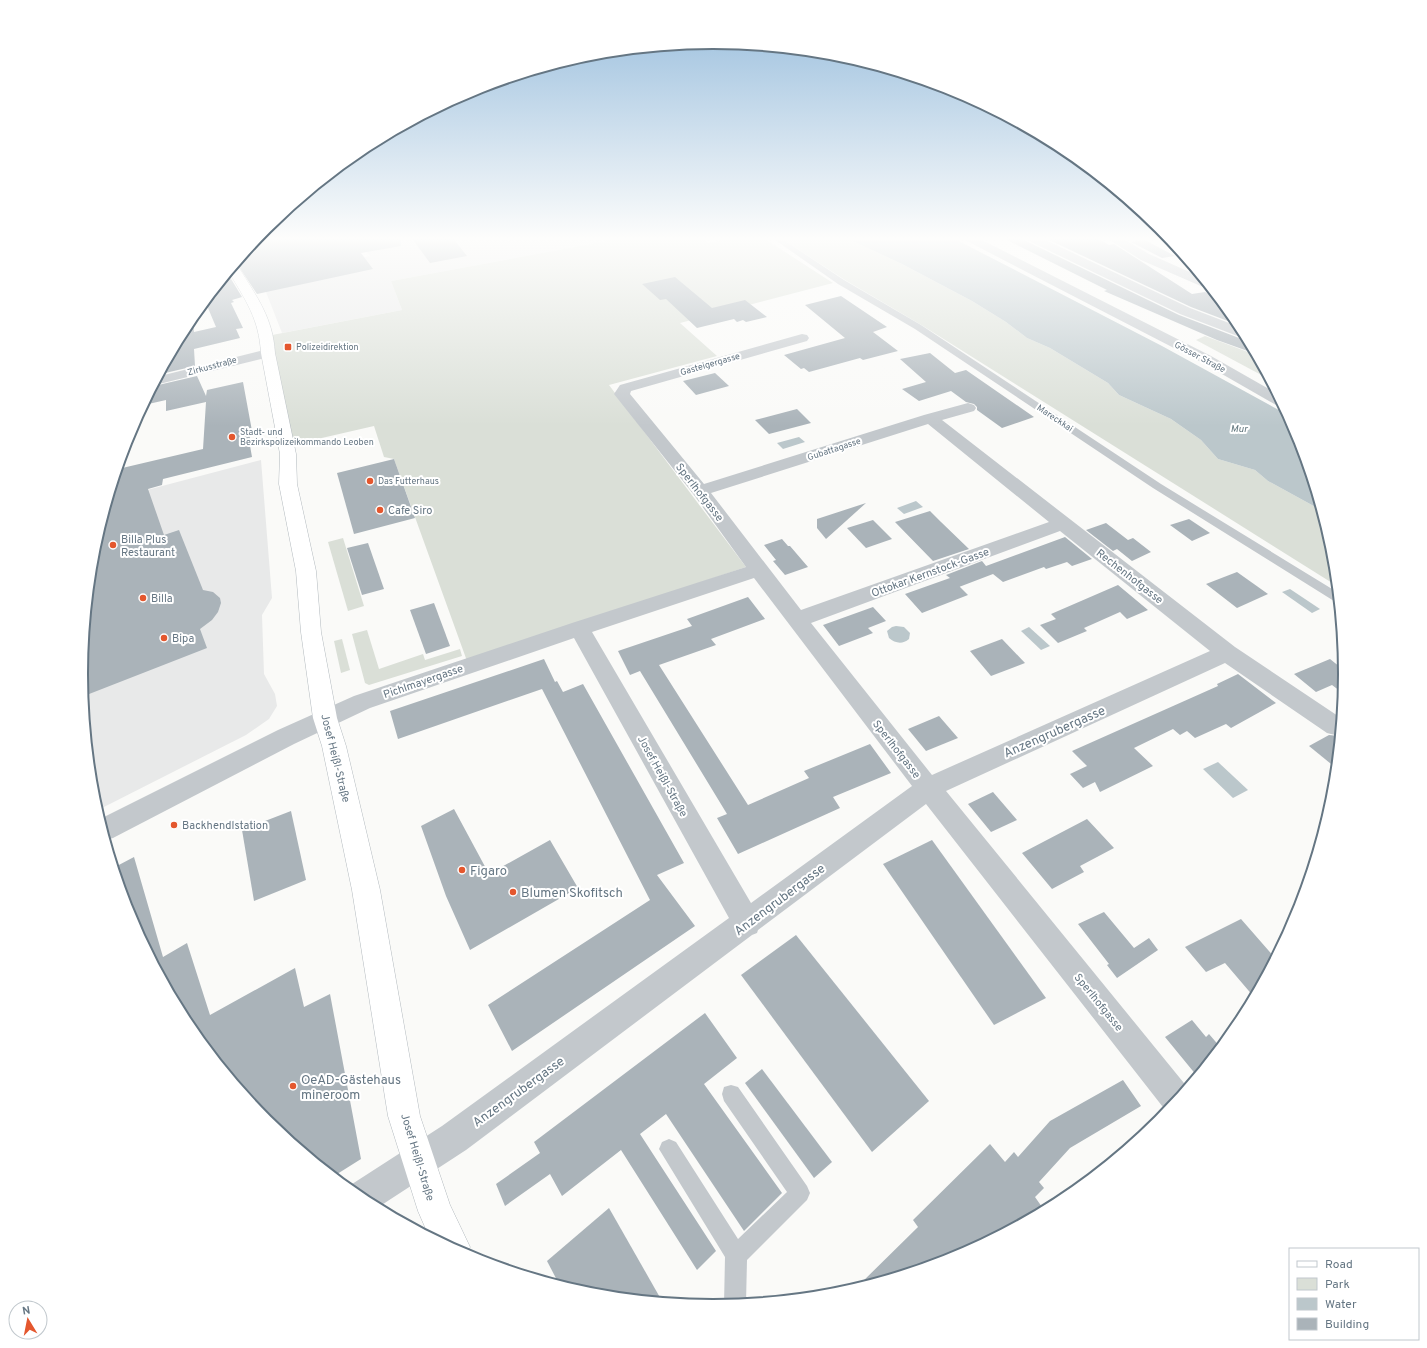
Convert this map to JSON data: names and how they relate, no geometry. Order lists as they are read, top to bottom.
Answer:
{
  "streets": {
    "main road": ["Josef Heißl-Straße"],
    "street": [
      "Gösser Straße",
      "Gasteigergasse",
      "Zirkusstraße",
      "Gubattagasse",
      "Sperlhofgasse",
      "Ottokar Kernstock-Gasse",
      "Rechenhofgasse",
      "Pichlmayergasse",
      "Anzengrubergasse"
    ],
    "lane": ["Mareckkai"]
  },
  "crossings": [
    ["Gasteigergasse", "Sperlhofgasse"],
    ["Zirkusstraße", "Josef Heißl-Straße"],
    ["Gubattagasse", "Sperlhofgasse"],
    ["Gubattagasse", "Rechenhofgasse"],
    ["Sperlhofgasse", "Ottokar Kernstock-Gasse"],
    ["Sperlhofgasse", "Pichlmayergasse"],
    ["Sperlhofgasse", "Anzengrubergasse"],
    ["Ottokar Kernstock-Gasse", "Rechenhofgasse"],
    ["Rechenhofgasse", "Anzengrubergasse"],
    ["Pichlmayergasse", "Josef Heißl-Straße"],
    ["Anzengrubergasse", "Josef Heißl-Straße"]
  ],
  "water": ["Mur"],
  "places": {
    "transit": ["Polizeidirektion"],
    "other": [
      "Stadt- und Bezirkspolizeikommando Leoben",
      "Das Futterhaus",
      "Cafe Siro",
      "Billa Plus Restaurant",
      "Billa",
      "Bipa",
      "Backhendlstation",
      "Figaro",
      "Blumen Skofitsch",
      "OeAD-Gästehaus mineroom"
    ]
  },
  "legend": [
    "Road",
    "Park",
    "Water",
    "Building"
  ],
  "north": "top"
}
